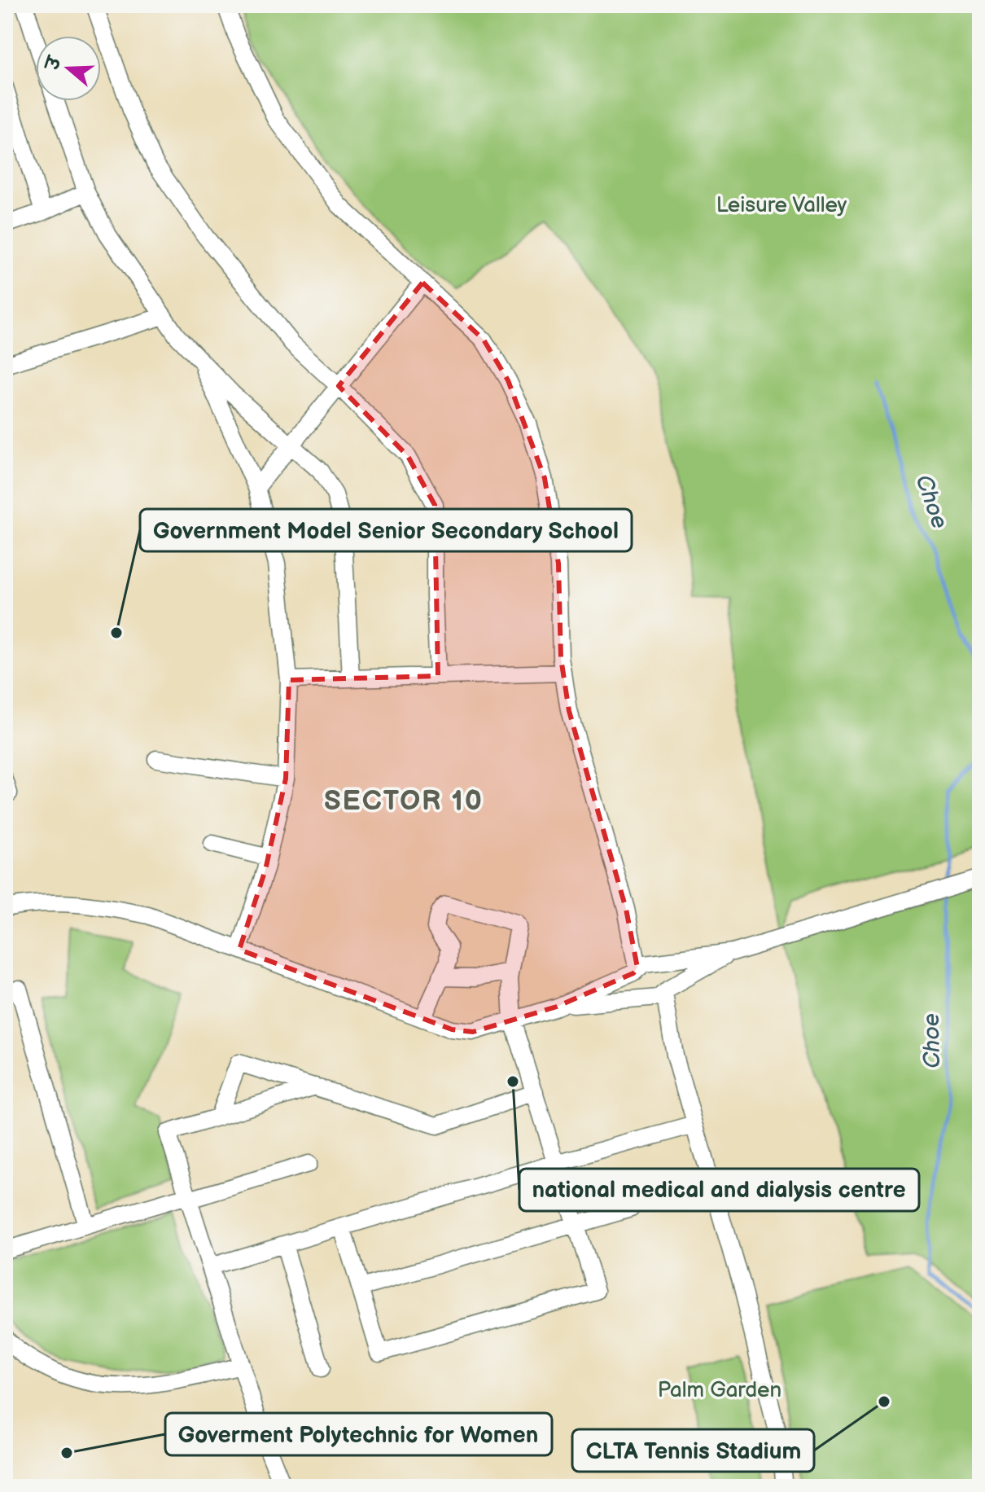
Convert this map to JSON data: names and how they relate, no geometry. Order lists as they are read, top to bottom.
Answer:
{
  "districts": ["SECTOR 10"],
  "water": ["Choe"],
  "parks": ["Leisure Valley", "Palm Garden"],
  "places": [
    "Government Model Senior Secondary School",
    "national medical and dialysis centre",
    "CLTA Tennis Stadium",
    "Goverment Polytechnic for Women"
  ],
  "north": "left"
}
